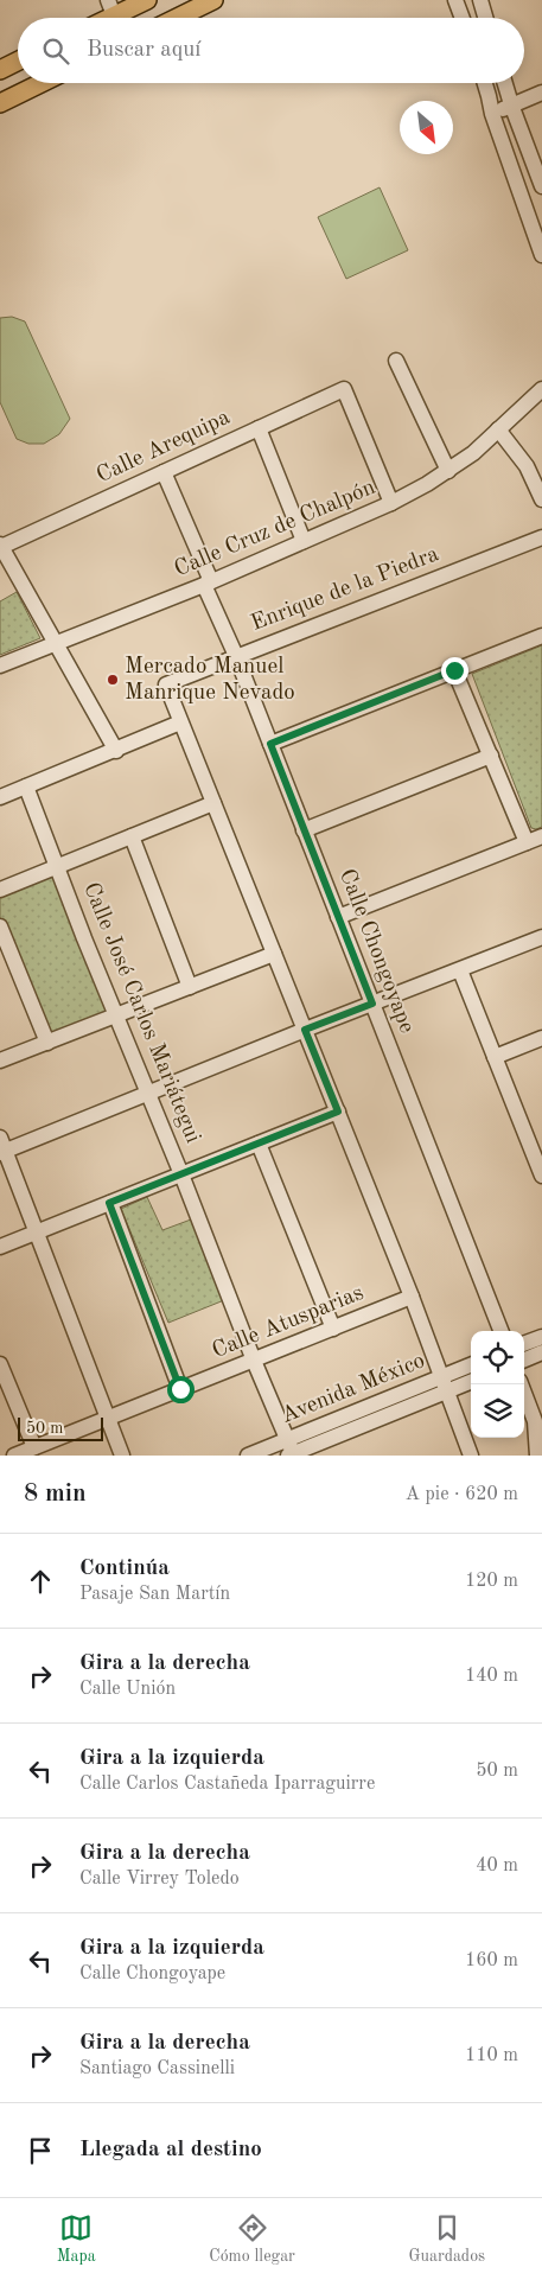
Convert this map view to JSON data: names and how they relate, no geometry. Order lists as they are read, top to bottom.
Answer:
{
  "streets": {
    "street": [
      "Calle Arequipa",
      "Calle Cruz de Chalpón",
      "Enrique de la Piedra",
      "Calle Chongoyape",
      "Calle José Carlos Mariátegui",
      "Calle Atusparias",
      "Avenida México"
    ]
  },
  "crossings": [
    ["Calle Arequipa", "Calle Cruz de Chalpón"],
    ["Calle Arequipa", "Calle Chongoyape"],
    ["Calle Cruz de Chalpón", "Calle Chongoyape"],
    ["Enrique de la Piedra", "Calle Chongoyape"],
    ["Calle José Carlos Mariátegui", "Calle Atusparias"],
    ["Calle José Carlos Mariátegui", "Avenida México"]
  ],
  "places": ["Mercado Manuel Manrique Nevado"],
  "scale_bar": "50 m",
  "north": "bottom right",
  "page": {
    "search": "Buscar aquí",
    "scale": "50 m",
    "heading": ["8 min", "A pie · 620 m"],
    "list": [
      ["Continúa", "Pasaje San Martín", "120 m"],
      ["Gira a la derecha", "Calle Unión", "140 m"],
      ["Gira a la izquierda", "Calle Carlos Castañeda Iparraguirre", "50 m"],
      ["Gira a la derecha", "Calle Virrey Toledo", "40 m"],
      ["Gira a la izquierda", "Calle Chongoyape", "160 m"],
      ["Gira a la derecha", "Santiago Cassinelli", "110 m"],
      "Llegada al destino"
    ],
    "nav": ["Mapa", "Cómo llegar", "Guardados"]
  }
}
